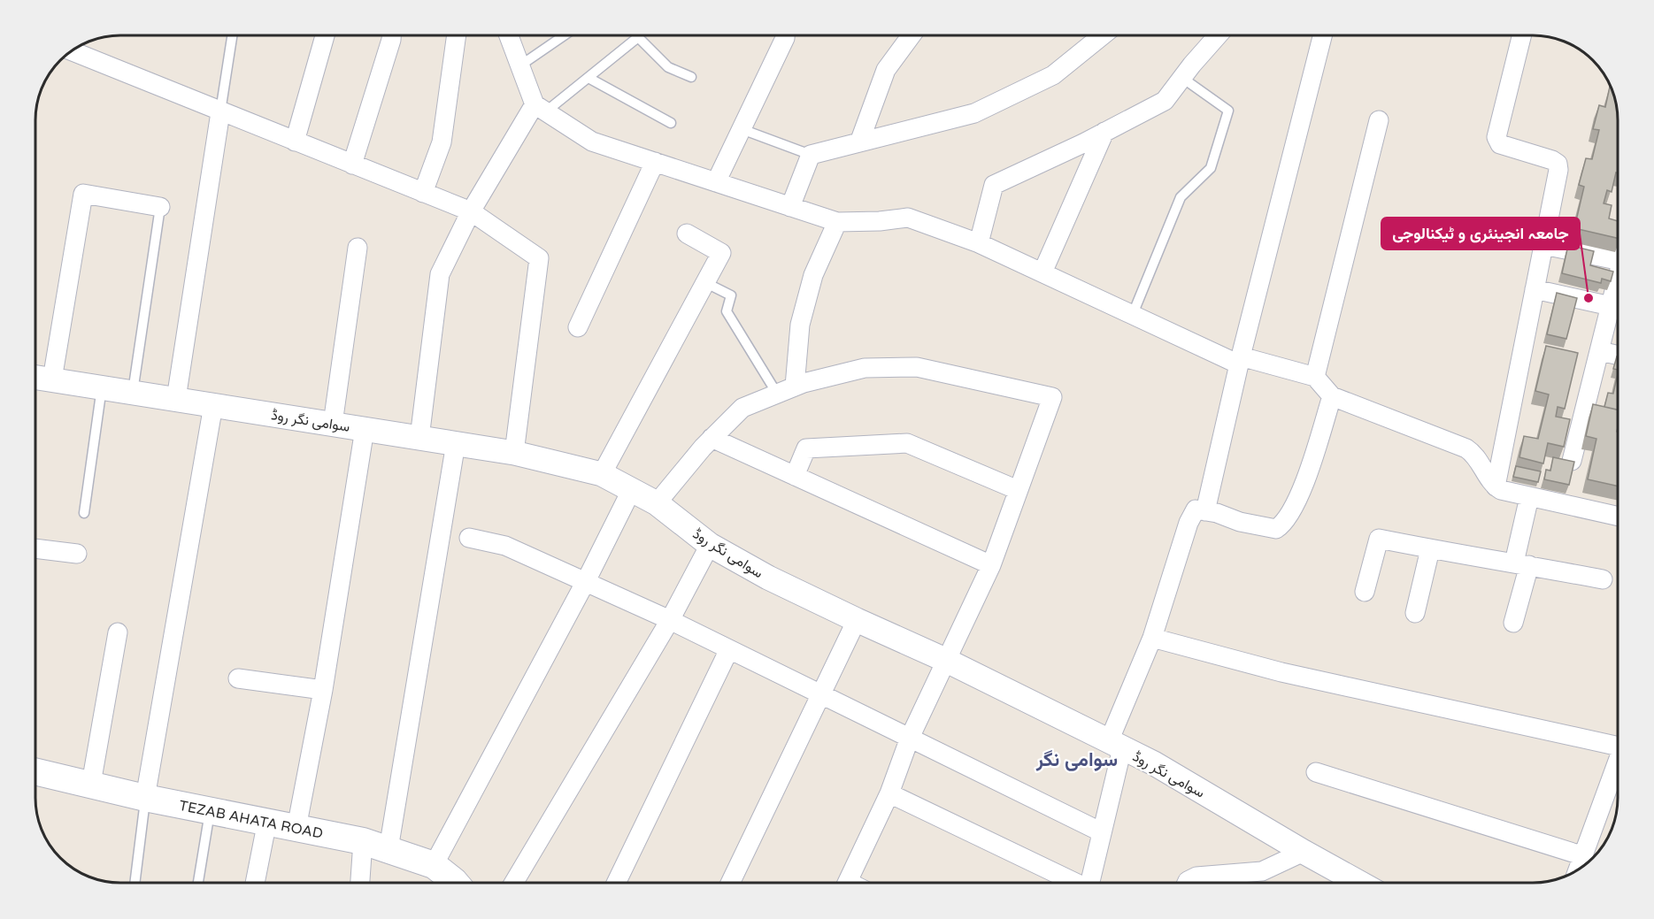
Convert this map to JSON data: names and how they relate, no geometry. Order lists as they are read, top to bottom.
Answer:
{
  "streets": {
    "main road": ["TEZAB AHATA ROAD"],
    "street": ["سوامی نگر روڈ"]
  },
  "districts": ["سوامی نگر"],
  "places": ["جامعہ انجینئری و ٹیکنالوجی"]
}
